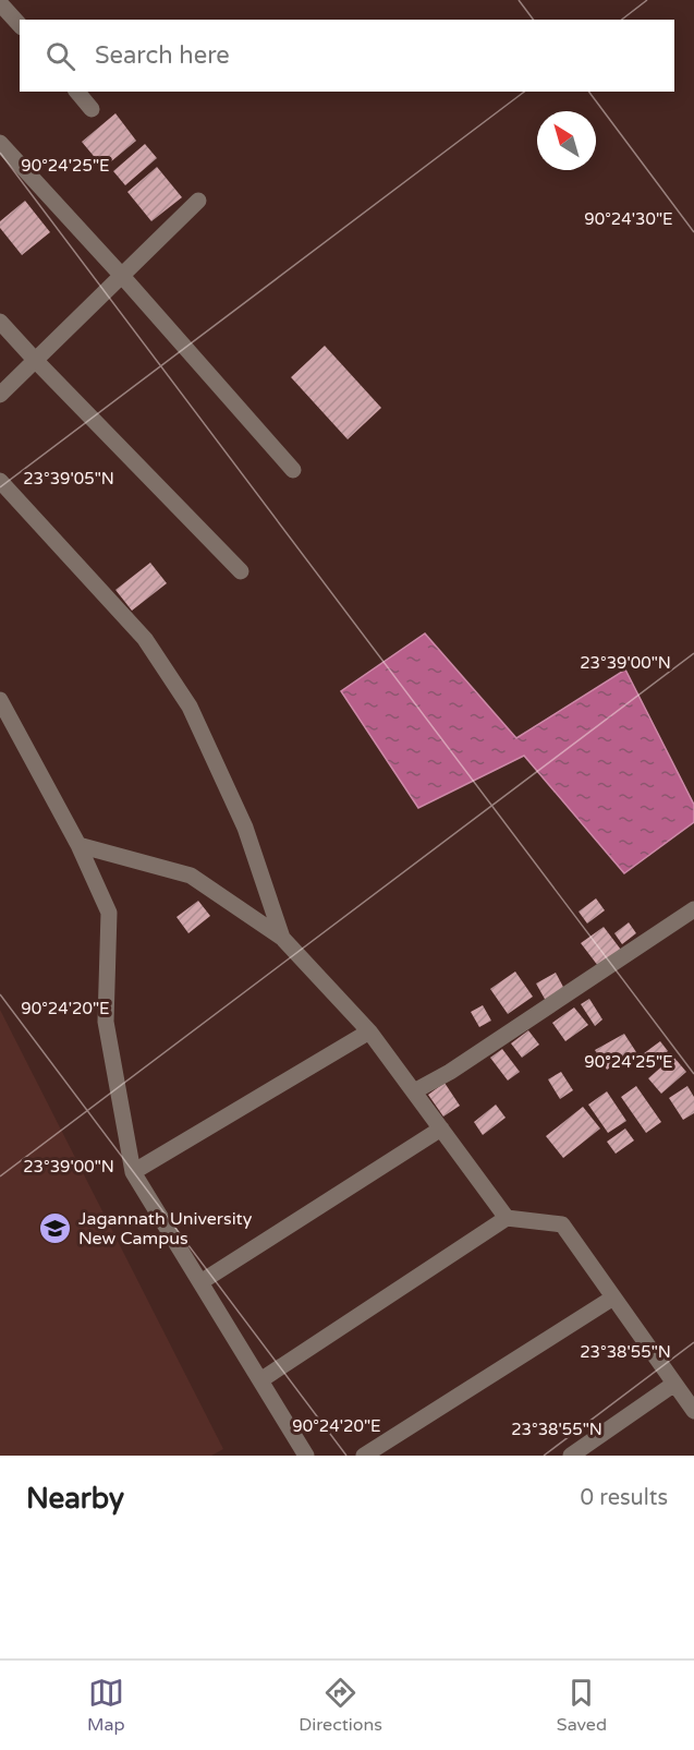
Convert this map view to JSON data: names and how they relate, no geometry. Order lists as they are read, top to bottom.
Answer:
{
  "places": {
    "school or university": ["Jagannath University New Campus"]
  },
  "north": "top left",
  "page": {
    "search": "Search here",
    "heading": ["Nearby", "0 results"],
    "nav": ["Map", "Directions", "Saved"]
  },
  "coordinates": [
    "90°24'25\"E",
    "90°24'30\"E",
    "23°39'05\"N",
    "23°39'00\"N",
    "90°24'20\"E",
    "23°38'55\"N"
  ]
}
